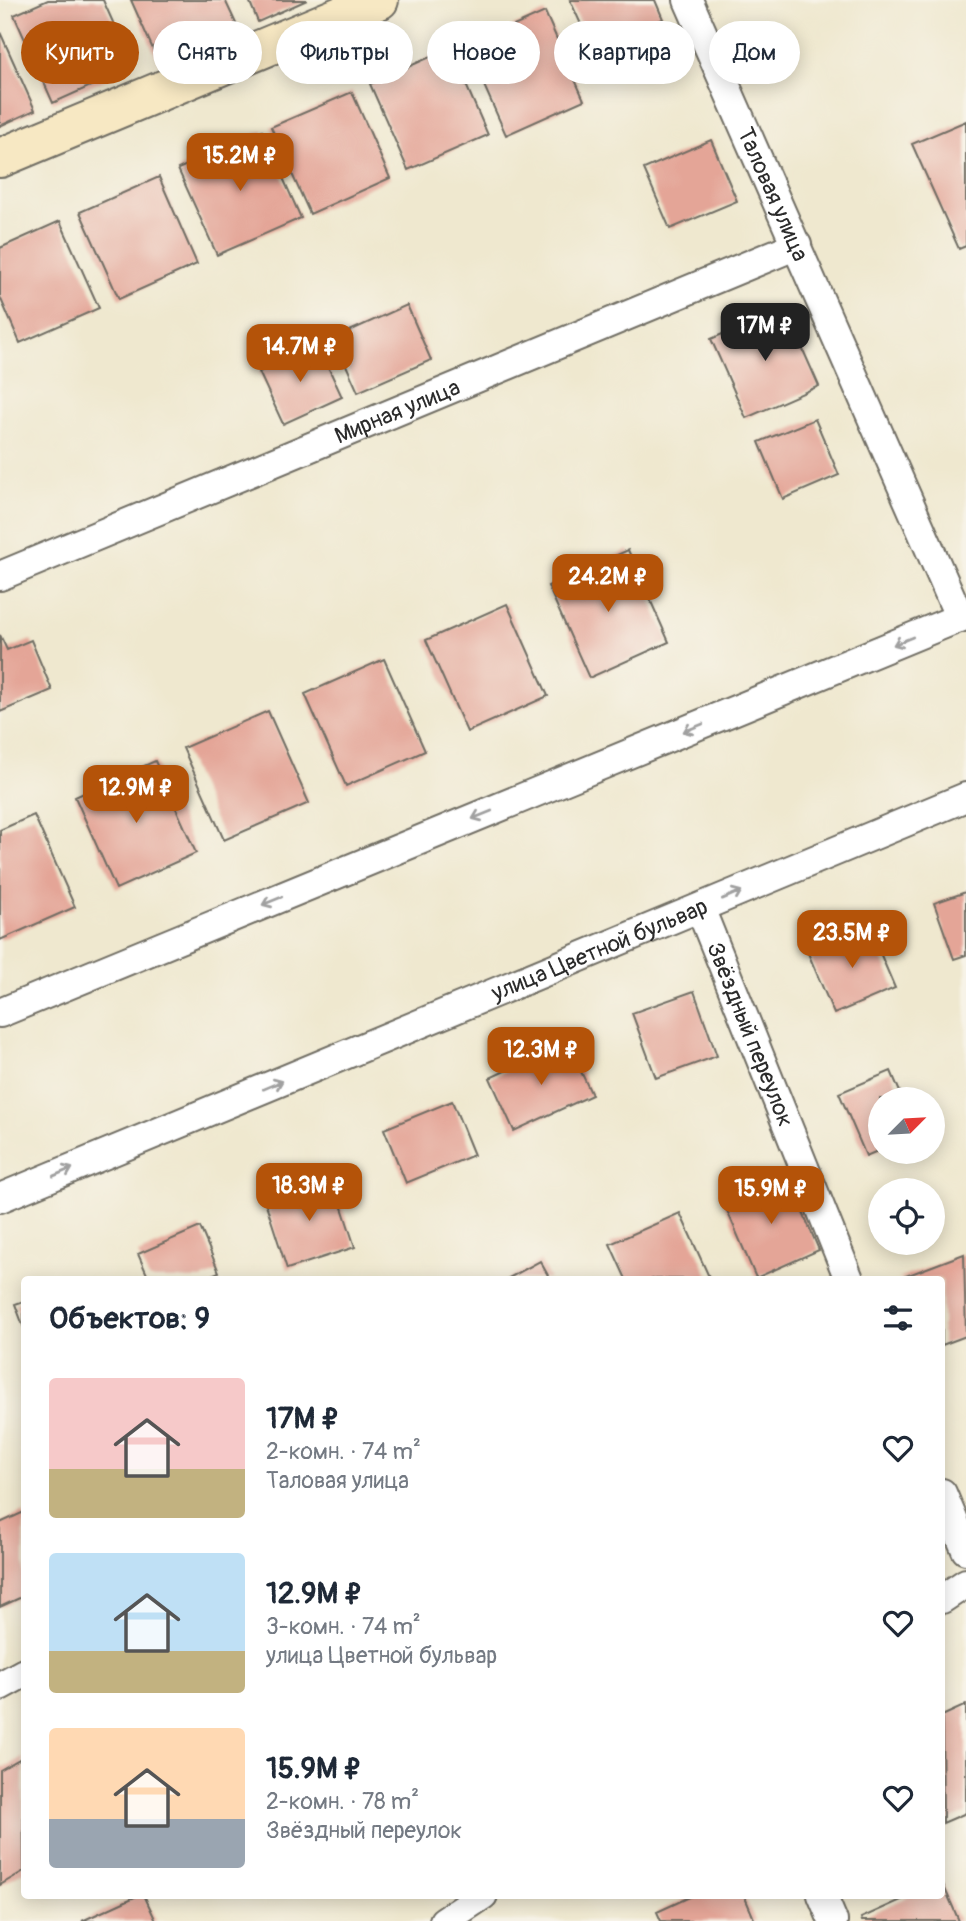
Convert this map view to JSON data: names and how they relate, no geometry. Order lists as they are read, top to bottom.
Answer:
{
  "streets": {
    "street": [
      "Таловая улица",
      "Мирная улица",
      "улица Цветной бульвар",
      "Звёздный переулок"
    ]
  },
  "crossings": [
    ["Таловая улица", "Мирная улица"],
    ["улица Цветной бульвар", "Звёздный переулок"]
  ],
  "north": "top right",
  "page": {
    "chip": [
      "Купить",
      "Снять",
      "Фильтры",
      "Новое",
      "Квартира",
      "Дом"
    ],
    "price": [
      "15.2M ₽",
      "17M ₽",
      "14.7M ₽",
      "24.2M ₽",
      "12.9M ₽",
      "23.5M ₽",
      "12.3M ₽",
      "18.3M ₽",
      "15.9M ₽"
    ],
    "heading": "Объектов: 9",
    "list": [
      {
        "name": "17M ₽",
        "note": "2-комн. · 74 m² · Таловая улица"
      },
      {
        "name": "12.9M ₽",
        "note": "3-комн. · 74 m² · улица Цветной бульвар"
      },
      {
        "name": "15.9M ₽",
        "note": "2-комн. · 78 m² · Звёздный переулок"
      }
    ]
  }
}
